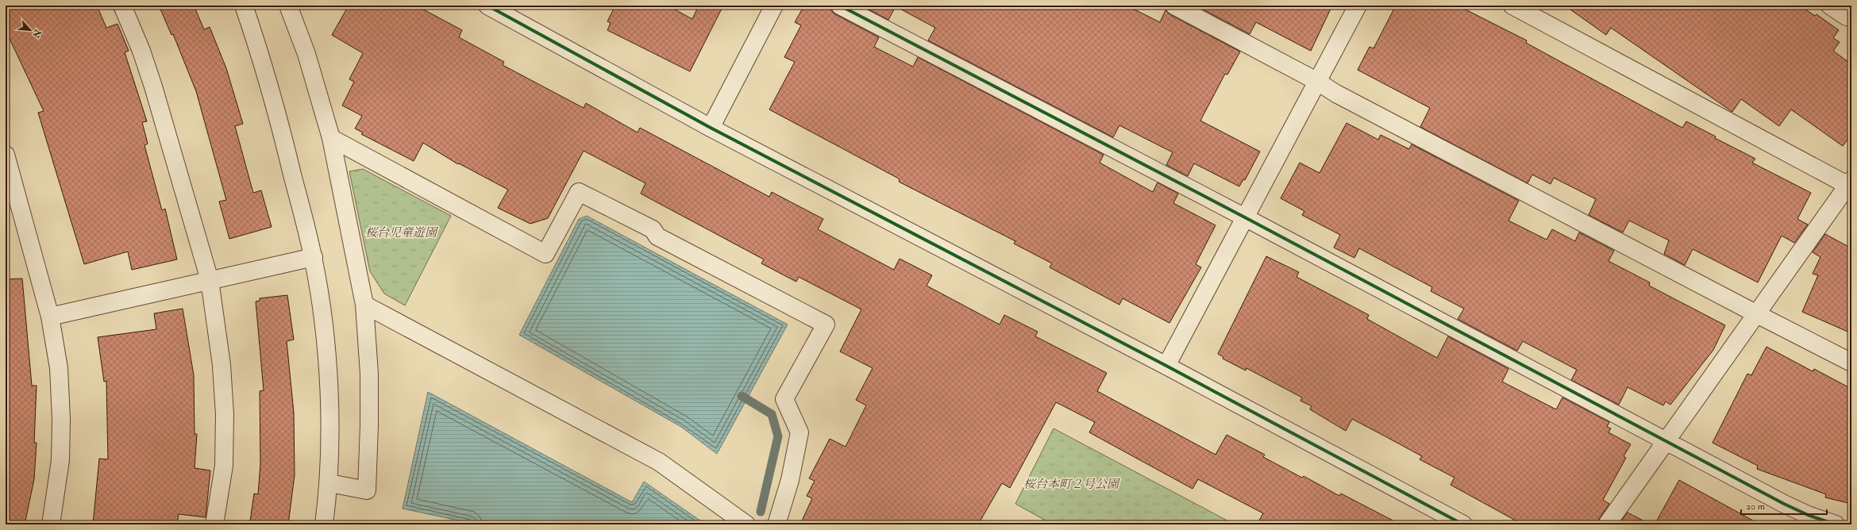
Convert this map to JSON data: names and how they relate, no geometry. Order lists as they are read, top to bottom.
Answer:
{
  "parks": ["桜台児童遊園", "桜台本町２号公園"],
  "scale_bar": "20 m",
  "north": "bottom right"
}
